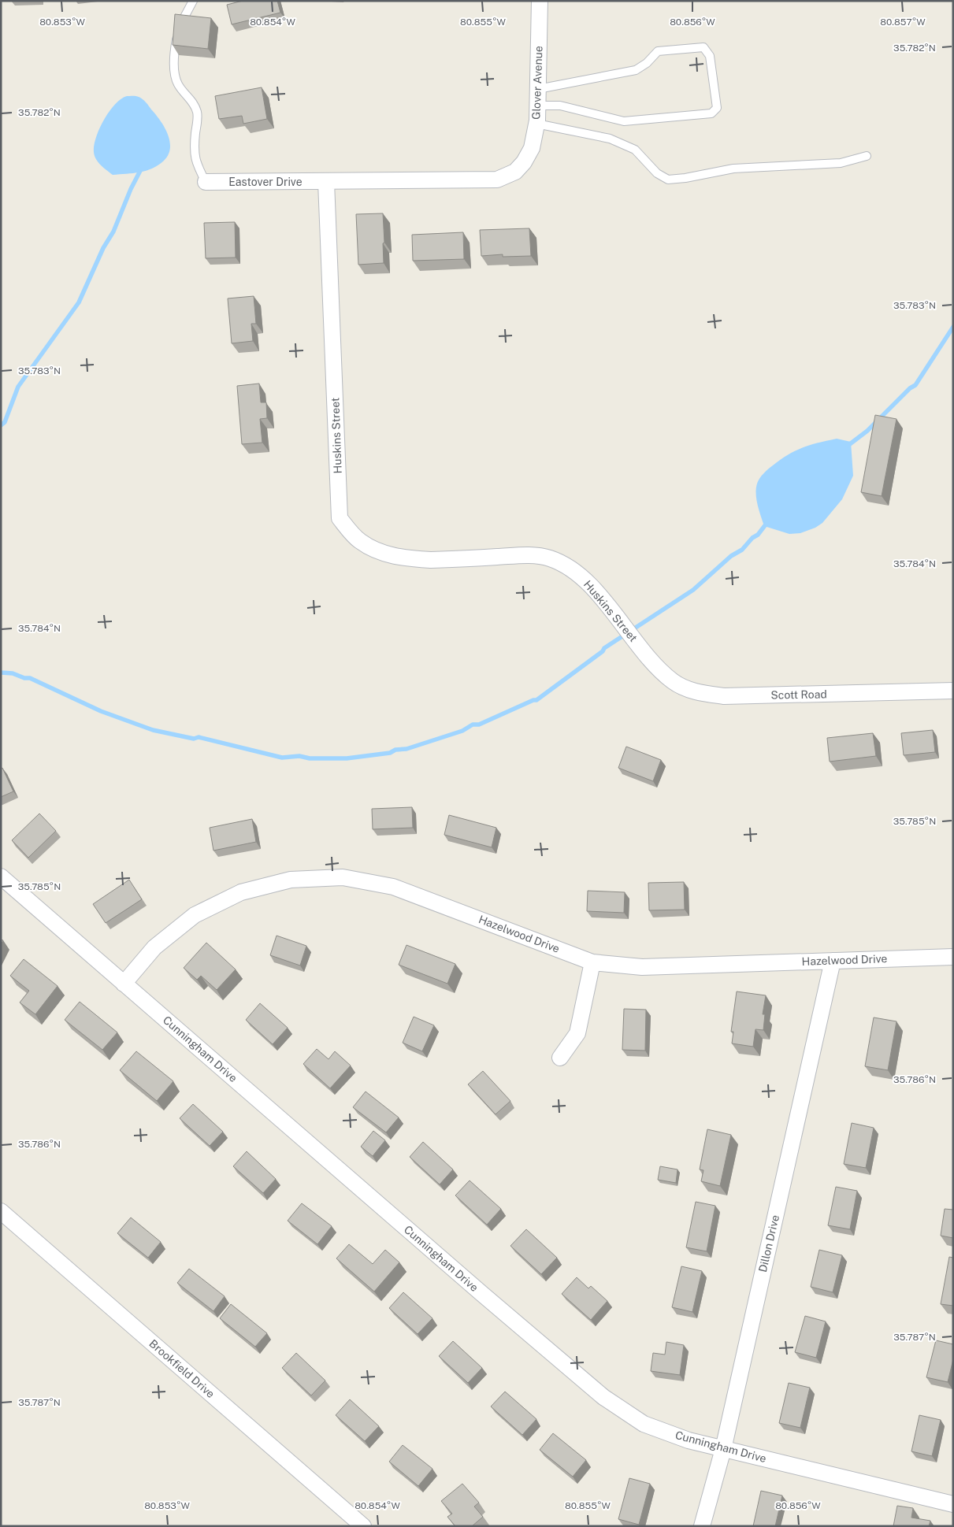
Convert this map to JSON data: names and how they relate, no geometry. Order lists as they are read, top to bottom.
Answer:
{
  "streets": {
    "street": [
      "Glover Avenue",
      "Eastover Drive",
      "Huskins Street",
      "Scott Road",
      "Hazelwood Drive",
      "Cunningham Drive",
      "Dillon Drive",
      "Brookfield Drive"
    ]
  },
  "crossings": [
    ["Glover Avenue", "Eastover Drive"],
    ["Glover Avenue", "Huskins Street"],
    ["Eastover Drive", "Huskins Street"],
    ["Huskins Street", "Scott Road"],
    ["Hazelwood Drive", "Cunningham Drive"],
    ["Hazelwood Drive", "Dillon Drive"],
    ["Cunningham Drive", "Dillon Drive"]
  ],
  "coordinates": [
    "80.853°W",
    "80.854°W",
    "80.855°W",
    "80.856°W",
    "80.857°W",
    "35.782°N",
    "35.783°N",
    "35.784°N",
    "35.785°N",
    "35.786°N",
    "35.787°N"
  ]
}
